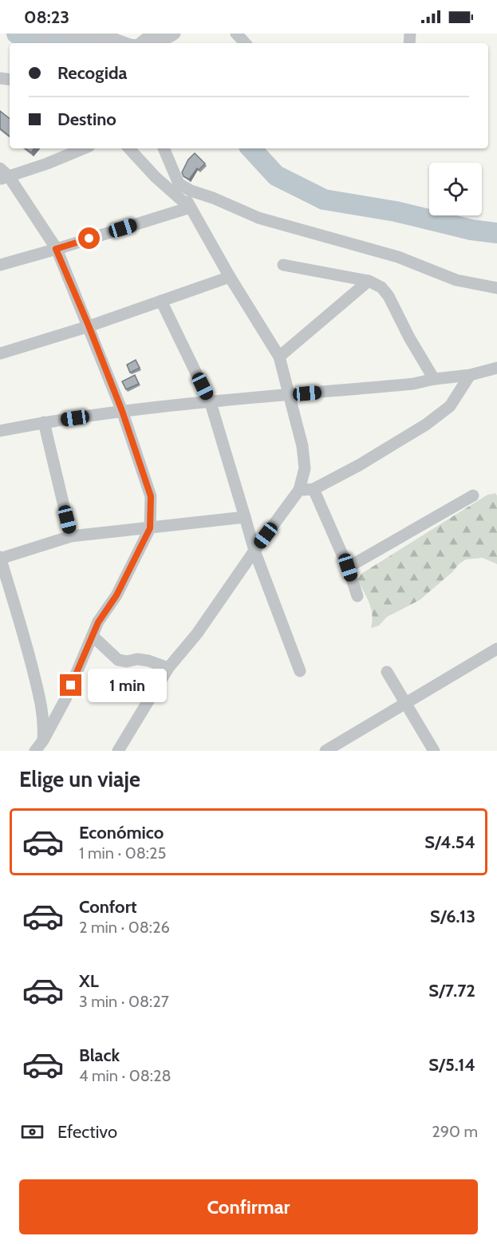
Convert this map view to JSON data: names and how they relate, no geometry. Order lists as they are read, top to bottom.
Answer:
{
  "page": {
    "status": "08:23",
    "banner": ["Recogida", "Destino"],
    "bubble": "1 min",
    "heading": "Elige un viaje",
    "list": [
      {
        "name": "Económico",
        "note": "1 min · 08:25",
        "value": "S/4.54"
      },
      {
        "name": "Confort",
        "note": "2 min · 08:26",
        "value": "S/6.13"
      },
      {
        "name": "XL",
        "note": "3 min · 08:27",
        "value": "S/7.72"
      },
      {
        "name": "Black",
        "note": "4 min · 08:28",
        "value": "S/5.14"
      }
    ],
    "pay": ["Efectivo", "290 m"],
    "buttons": "Confirmar"
  }
}
